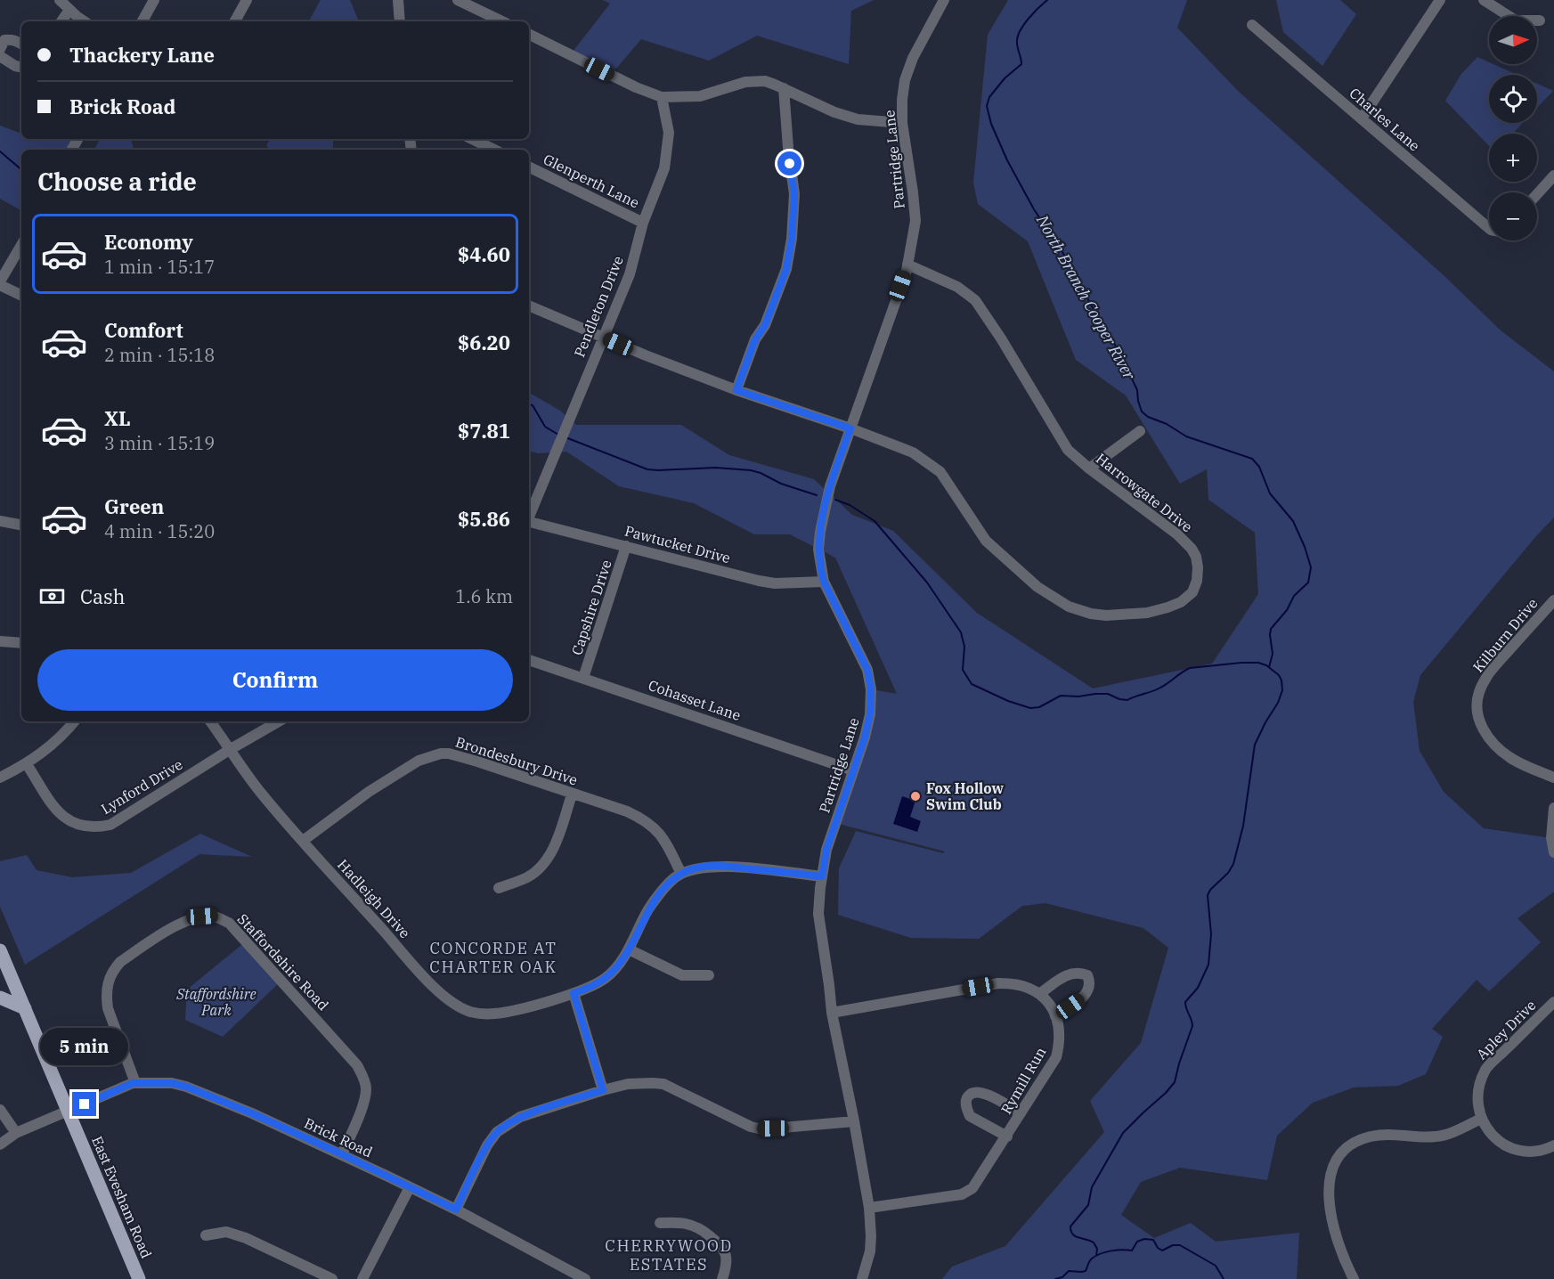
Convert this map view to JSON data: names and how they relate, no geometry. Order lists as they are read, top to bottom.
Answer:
{
  "streets": {
    "main road": ["East Evesham Road"],
    "street": [
      "Charles Lane",
      "Partridge Lane",
      "Glenperth Lane",
      "Pendleton Drive",
      "Harrowgate Drive",
      "Pawtucket Drive",
      "Capshire Drive",
      "Kilburn Drive",
      "Cohasset Lane",
      "Brondesbury Drive",
      "Lynford Drive",
      "Hadleigh Drive",
      "Staffordshire Road",
      "Apley Drive",
      "Rymill Run",
      "Brick Road"
    ]
  },
  "crossings": [
    ["Partridge Lane", "Harrowgate Drive"],
    ["Partridge Lane", "Pawtucket Drive"],
    ["Partridge Lane", "Cohasset Lane"],
    ["Partridge Lane", "Hadleigh Drive"],
    ["Partridge Lane", "Rymill Run"],
    ["Glenperth Lane", "Pendleton Drive"],
    ["Pendleton Drive", "Harrowgate Drive"],
    ["Pawtucket Drive", "Capshire Drive"],
    ["Capshire Drive", "Cohasset Lane"],
    ["Brondesbury Drive", "Hadleigh Drive"],
    ["Lynford Drive", "Hadleigh Drive"],
    ["Staffordshire Road", "Brick Road"],
    ["Brick Road", "East Evesham Road"]
  ],
  "districts": ["CONCORDE AT CHARTER OAK", "CHERRYWOOD ESTATES"],
  "water": ["North Branch Cooper River"],
  "parks": ["Staffordshire Park"],
  "places": ["Fox Hollow Swim Club"],
  "north": "right",
  "page": {
    "map_buttons": ["+", "−"],
    "banner": ["Thackery Lane", "Brick Road"],
    "heading": "Choose a ride",
    "list": [
      {
        "name": "Economy",
        "note": "1 min · 15:17",
        "value": "$4.60"
      },
      {
        "name": "Comfort",
        "note": "2 min · 15:18",
        "value": "$6.20"
      },
      {
        "name": "XL",
        "note": "3 min · 15:19",
        "value": "$7.81"
      },
      {
        "name": "Green",
        "note": "4 min · 15:20",
        "value": "$5.86"
      }
    ],
    "pay": ["Cash", "1.6 km"],
    "buttons": "Confirm",
    "bubble": "5 min"
  }
}
